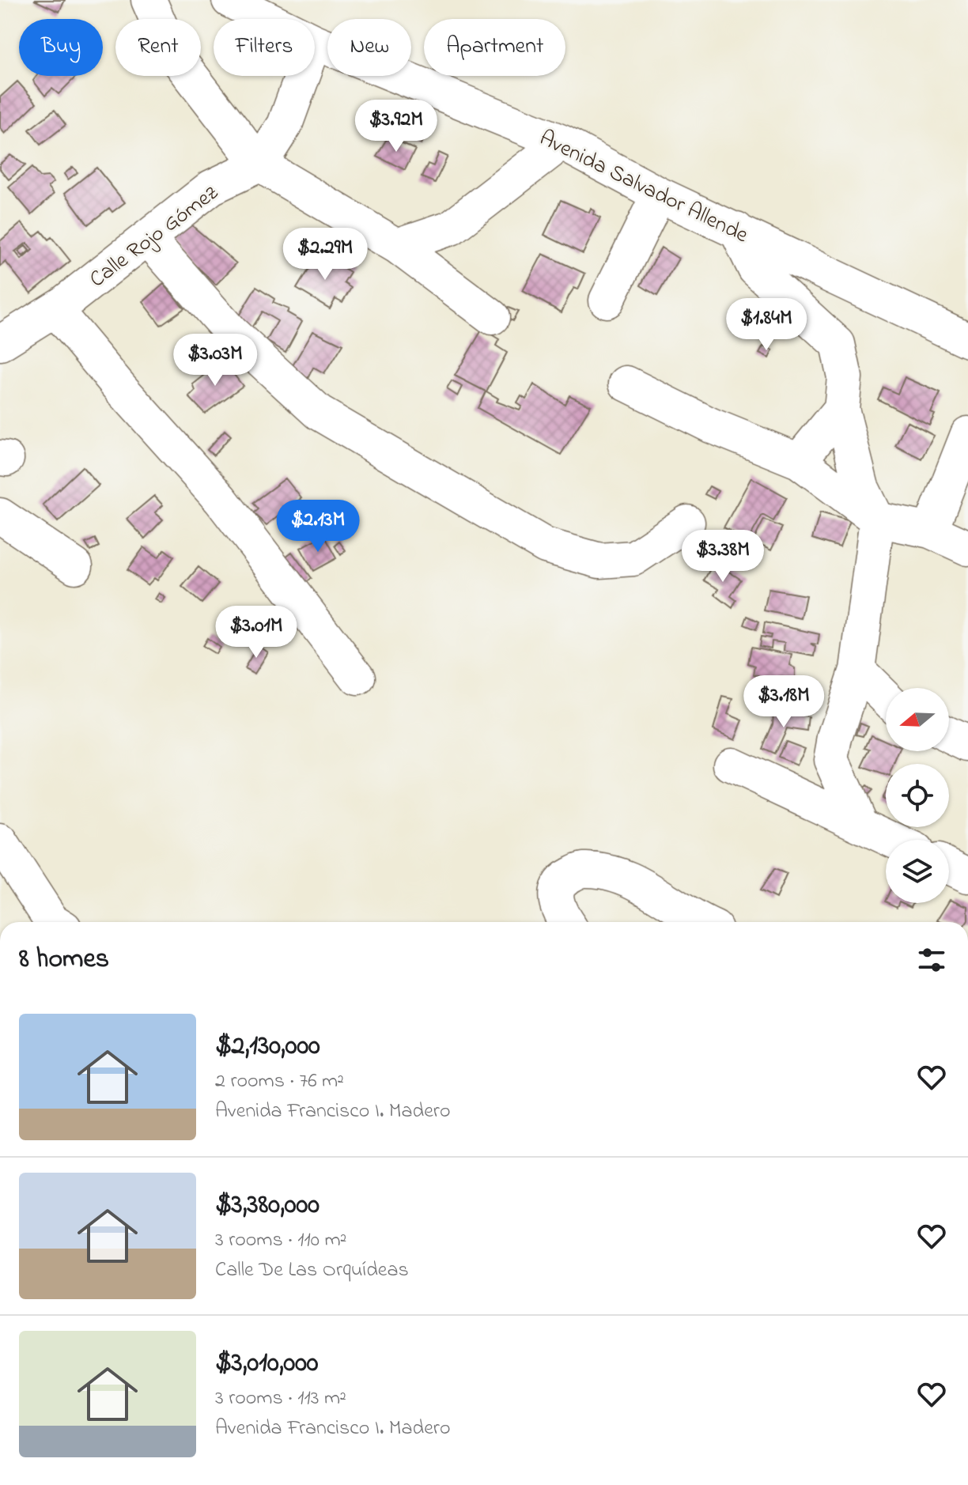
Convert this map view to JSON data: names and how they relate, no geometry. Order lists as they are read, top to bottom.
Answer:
{
  "streets": {
    "street": ["Avenida Salvador Allende", "Calle Rojo Gómez"]
  },
  "north": "left",
  "page": {
    "chip": [
      "Buy",
      "Rent",
      "Filters",
      "New",
      "Apartment"
    ],
    "price": [
      "$3.92M",
      "$2.29M",
      "$1.84M",
      "$3.03M",
      "$2.13M",
      "$3.38M",
      "$3.01M",
      "$3.18M"
    ],
    "heading": "8 homes",
    "list": [
      {
        "name": "$2,130,000",
        "note": "2 rooms · 76 m² · Avenida Francisco I. Madero"
      },
      {
        "name": "$3,380,000",
        "note": "3 rooms · 110 m² · Calle De Las Orquídeas"
      },
      {
        "name": "$3,010,000",
        "note": "3 rooms · 113 m² · Avenida Francisco I. Madero"
      }
    ]
  }
}
